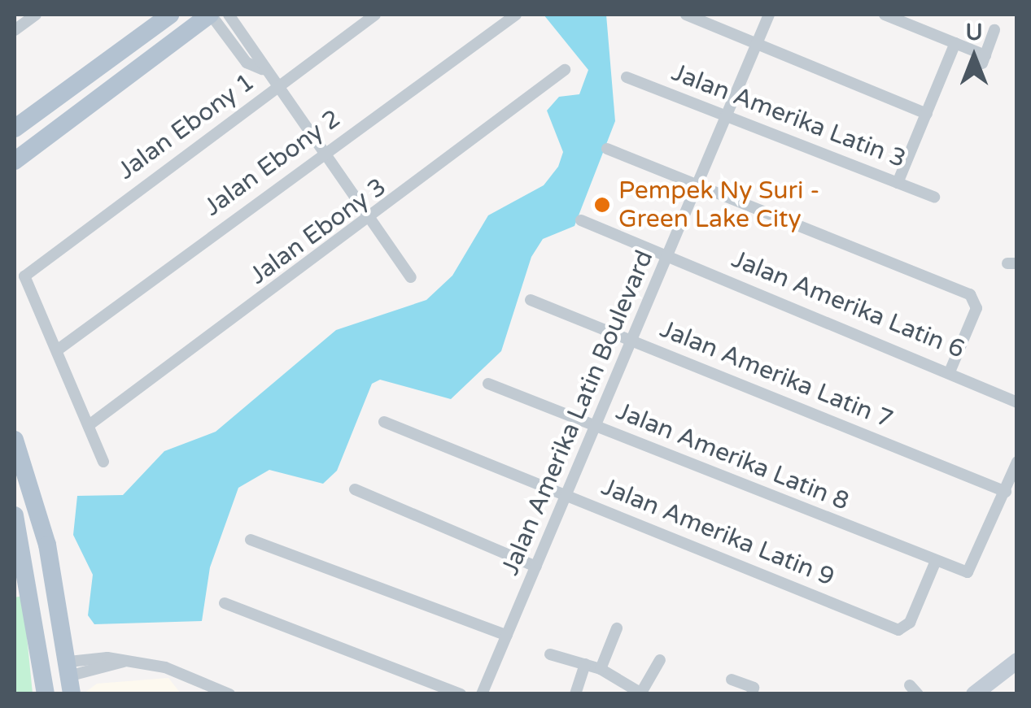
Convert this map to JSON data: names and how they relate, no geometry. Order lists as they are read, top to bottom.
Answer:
{
  "streets": {
    "street": [
      "Jalan Amerika Latin 3",
      "Jalan Ebony 1",
      "Jalan Ebony 2",
      "Jalan Ebony 3",
      "Jalan Amerika Latin 6",
      "Jalan Amerika Latin 7",
      "Jalan Amerika Latin Boulevard",
      "Jalan Amerika Latin 8",
      "Jalan Amerika Latin 9"
    ]
  },
  "crossings": [
    ["Jalan Amerika Latin 3", "Jalan Amerika Latin Boulevard"],
    ["Jalan Ebony 1", "Jalan Ebony 2"],
    ["Jalan Amerika Latin 6", "Jalan Amerika Latin Boulevard"],
    ["Jalan Amerika Latin 7", "Jalan Amerika Latin Boulevard"],
    ["Jalan Amerika Latin 7", "Jalan Amerika Latin 8"],
    ["Jalan Amerika Latin Boulevard", "Jalan Amerika Latin 8"],
    ["Jalan Amerika Latin Boulevard", "Jalan Amerika Latin 9"],
    ["Jalan Amerika Latin 8", "Jalan Amerika Latin 9"]
  ],
  "places": ["Pempek Ny Suri - Green Lake City"],
  "north": "top"
}
